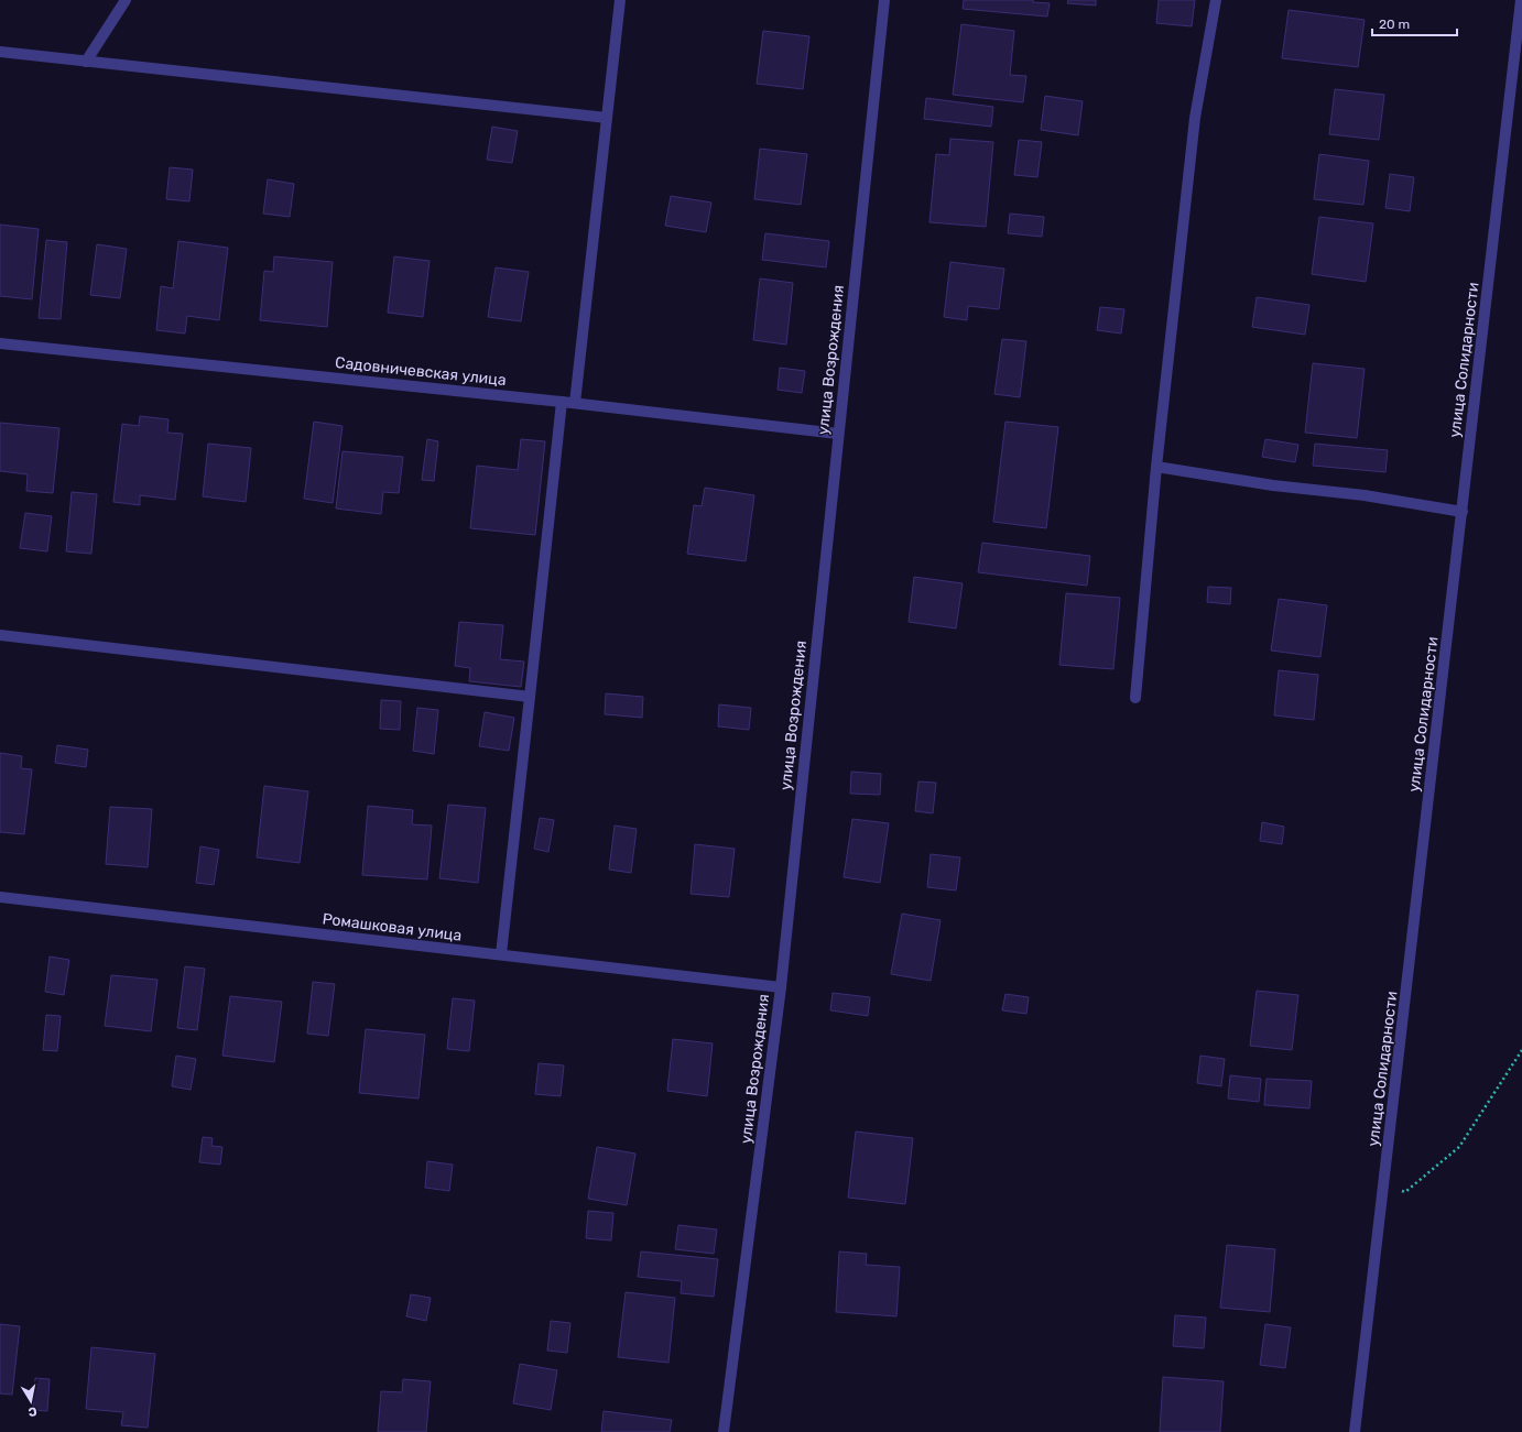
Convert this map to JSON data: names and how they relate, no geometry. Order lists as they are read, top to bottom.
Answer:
{
  "streets": {
    "street": [
      "улица Возрождения",
      "улица Солидарности",
      "Садовничевская улица",
      "Ромашковая улица"
    ]
  },
  "crossings": [
    ["улица Возрождения", "Садовничевская улица"],
    ["улица Возрождения", "Ромашковая улица"]
  ],
  "scale_bar": "20 m",
  "north": "bottom"
}
